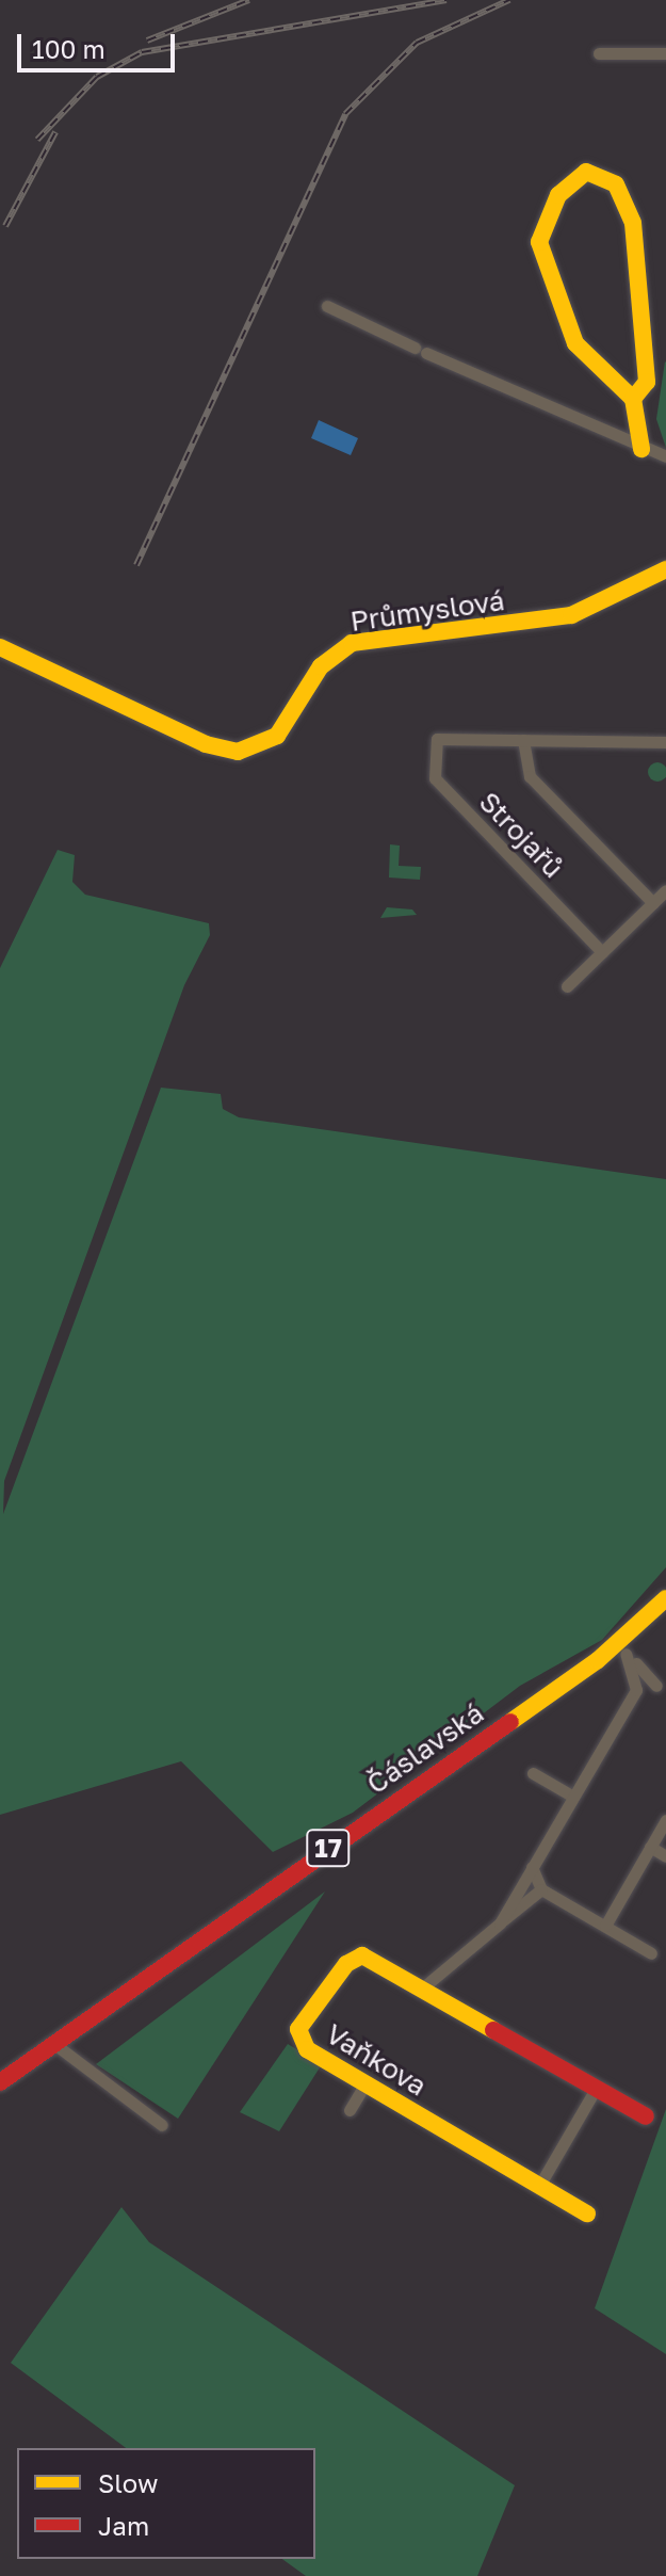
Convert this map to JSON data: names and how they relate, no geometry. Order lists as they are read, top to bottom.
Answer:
{
  "streets": {
    "street": [
      "Průmyslová",
      "Strojařů",
      "Čáslavská",
      "17",
      "Vaňkova"
    ]
  },
  "legend": ["Slow", "Jam"],
  "scale_bar": "100 m"
}
